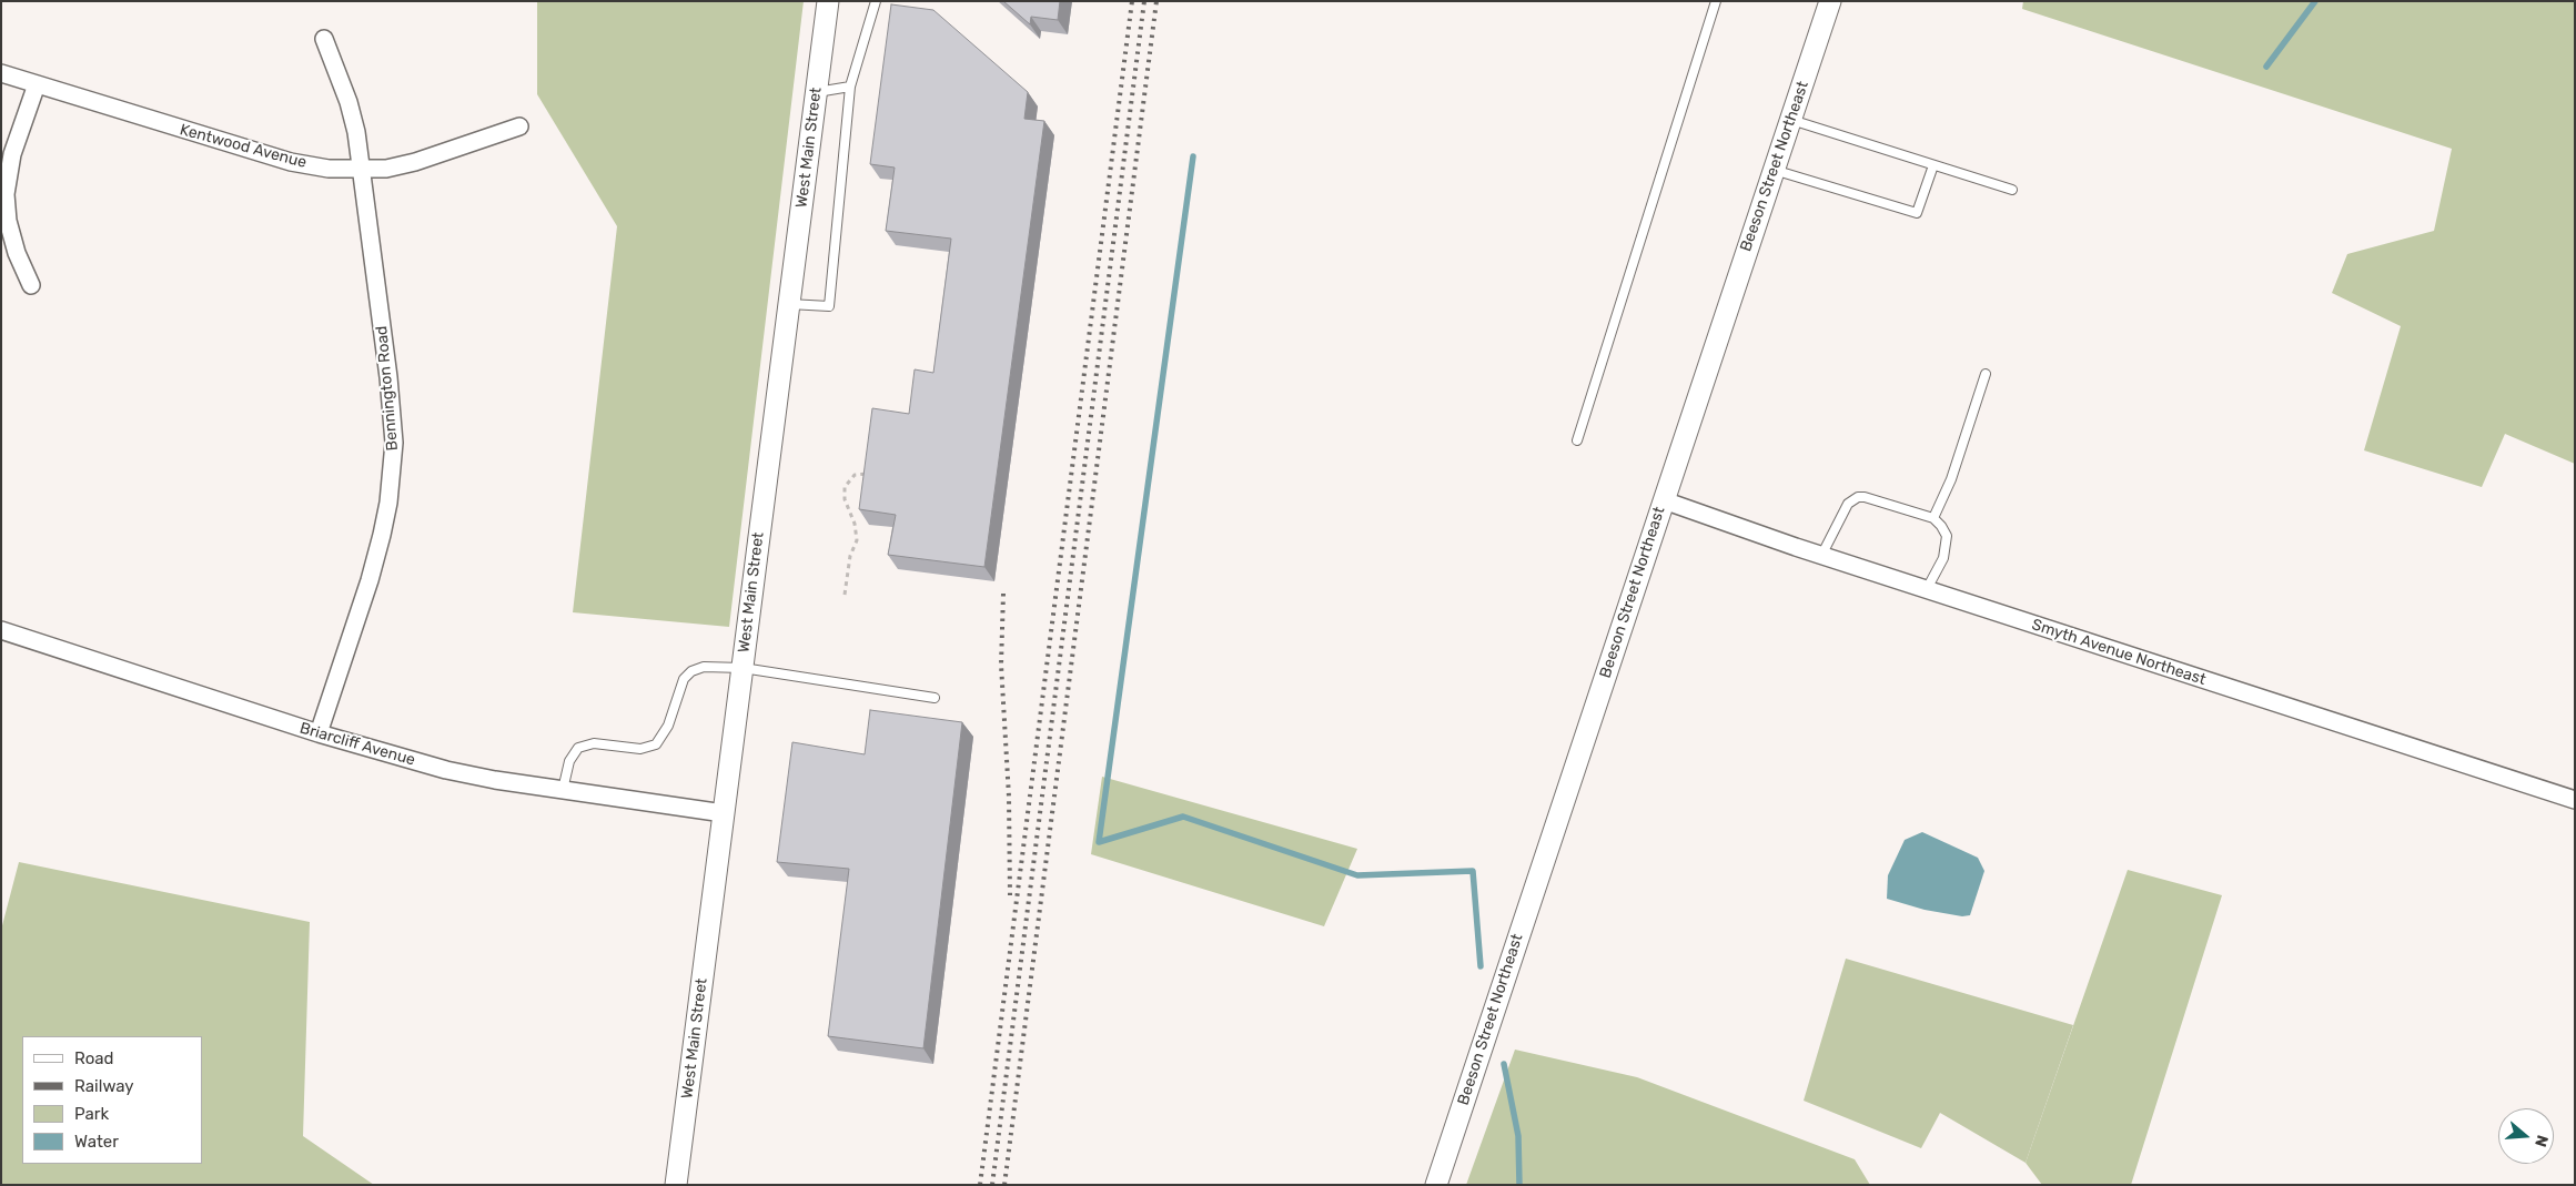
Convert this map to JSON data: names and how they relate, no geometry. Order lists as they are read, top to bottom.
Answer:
{
  "streets": {
    "street": [
      "Kentwood Avenue",
      "West Main Street",
      "Beeson Street Northeast",
      "Bennington Road",
      "Smyth Avenue Northeast",
      "Briarcliff Avenue"
    ]
  },
  "crossings": [
    ["Kentwood Avenue", "Bennington Road"],
    ["West Main Street", "Briarcliff Avenue"],
    ["Beeson Street Northeast", "Smyth Avenue Northeast"],
    ["Bennington Road", "Briarcliff Avenue"]
  ],
  "legend": [
    "Road",
    "Railway",
    "Park",
    "Water"
  ],
  "north": "right"
}
